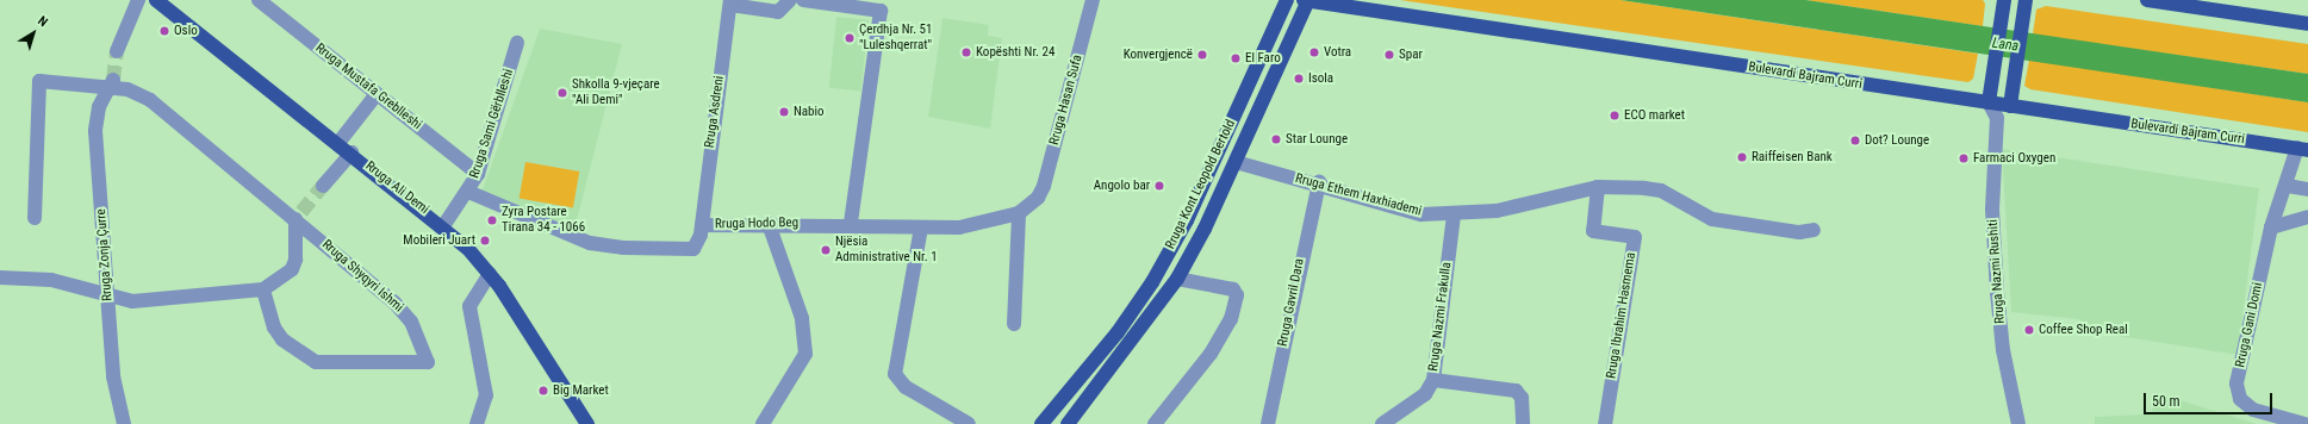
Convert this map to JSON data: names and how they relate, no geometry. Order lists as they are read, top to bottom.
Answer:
{
  "streets": {
    "main road": ["Bulevardi Bajram Curri", "Rruga Kont Leopold Bertold", "Rruga Ali Demi"],
    "street": [
      "Rruga Mustafa Greblleshi",
      "Rruga Hasan Sufa",
      "Rruga Asdreni",
      "Rruga Sami Gërblleshi",
      "Rruga Ethem Haxhiademi",
      "Rruga Hodo Beg",
      "Rruga Zonja Çurre",
      "Rruga Nazmi Rushiti",
      "Rruga Shyqyri Ishmi",
      "Rruga Gavril Dara",
      "Rruga Ibrahim Hasmema",
      "Rruga Nazmi Frakulla",
      "Rruga Gani Domi"
    ]
  },
  "crossings": [
    ["Bulevardi Bajram Curri", "Rruga Kont Leopold Bertold"],
    ["Bulevardi Bajram Curri", "Rruga Gani Domi"],
    ["Rruga Mustafa Greblleshi", "Rruga Sami Gërblleshi"],
    ["Rruga Hasan Sufa", "Rruga Hodo Beg"],
    ["Rruga Asdreni", "Rruga Hodo Beg"],
    ["Rruga Sami Gërblleshi", "Rruga Ali Demi"],
    ["Rruga Sami Gërblleshi", "Rruga Hodo Beg"],
    ["Rruga Kont Leopold Bertold", "Rruga Ethem Haxhiademi"],
    ["Rruga Ethem Haxhiademi", "Rruga Gavril Dara"],
    ["Rruga Ethem Haxhiademi", "Rruga Ibrahim Hasmema"],
    ["Rruga Ethem Haxhiademi", "Rruga Nazmi Frakulla"]
  ],
  "water": ["Lana"],
  "places": [
    "Oslo",
    "Çerdhja Nr. 51 \"Luleshqerrat\"",
    "Kopështi Nr. 24",
    "Votra",
    "Konvergjencë",
    "Spar",
    "El Faro",
    "Isola",
    "Shkolla 9-vjeçare \"Ali Demi\"",
    "Nabio",
    "ECO market",
    "Star Lounge",
    "Dot? Lounge",
    "Raiffeisen Bank",
    "Farmaci Oxygen",
    "Angolo bar",
    "Zyra Postare Tirana 34 - 1066",
    "Mobileri Juart",
    "Njësia Administrative Nr. 1",
    "Coffee Shop Real",
    "Big Market"
  ],
  "scale_bar": "50 m",
  "north": "top right"
}
